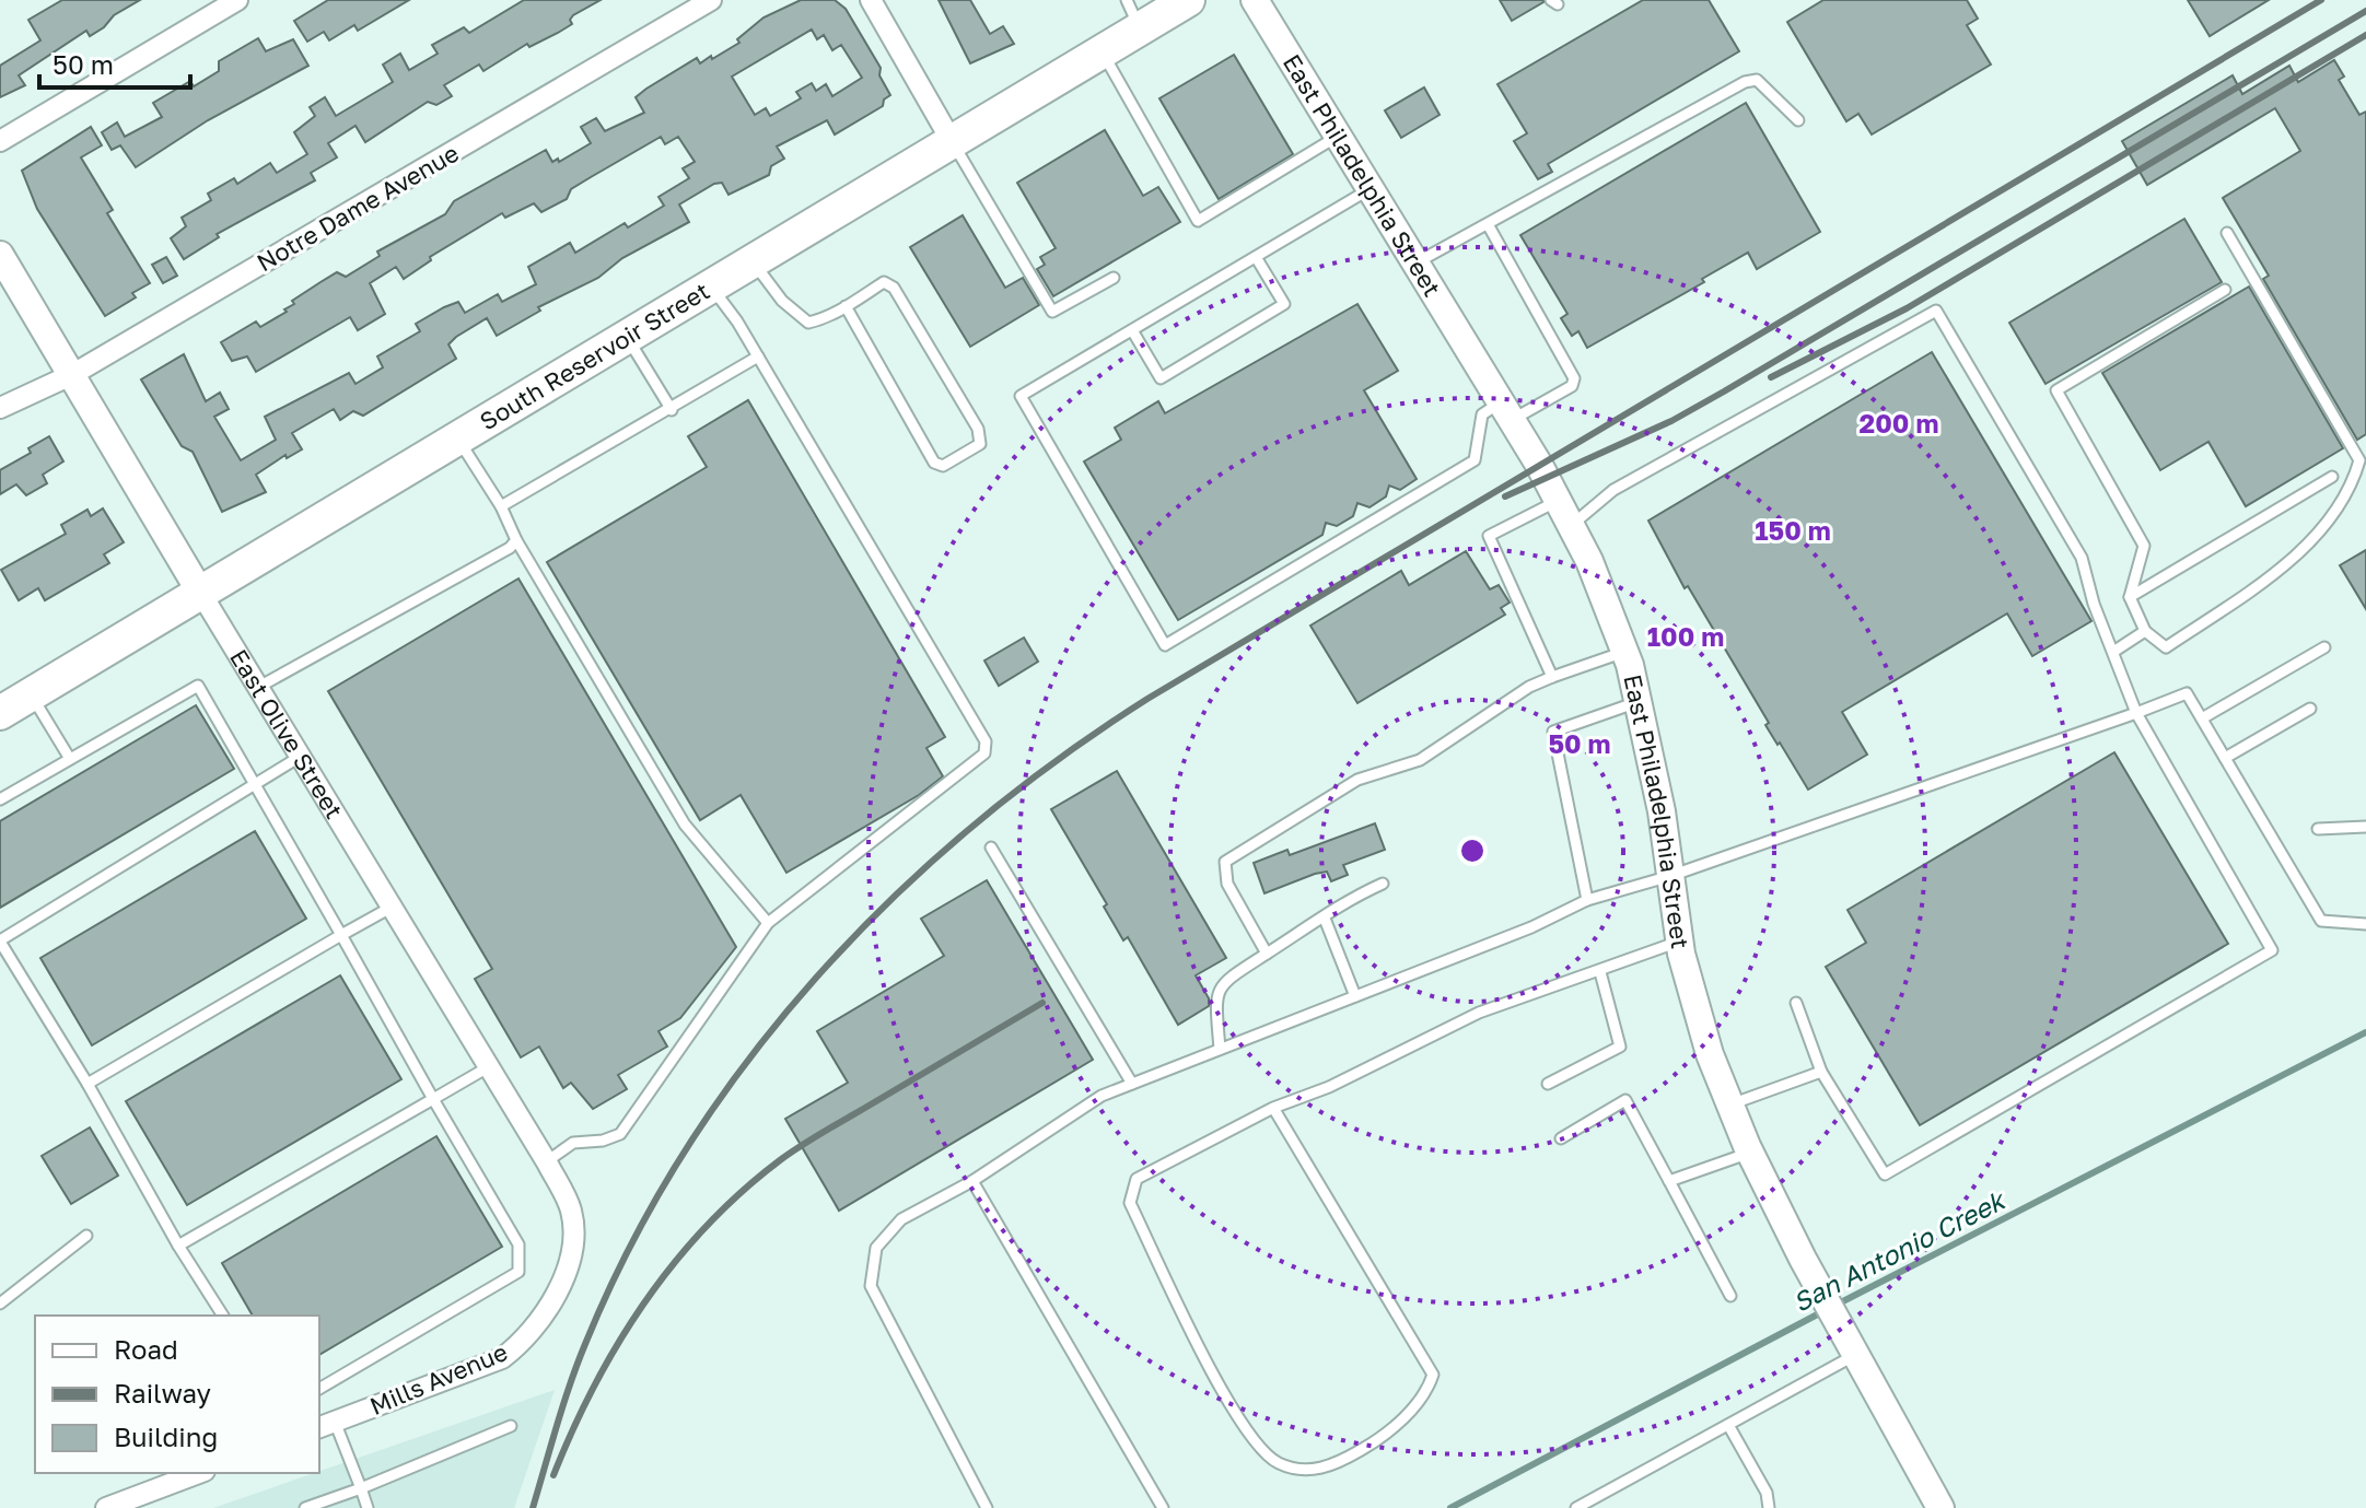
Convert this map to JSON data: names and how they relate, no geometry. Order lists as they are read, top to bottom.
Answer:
{
  "streets": {
    "main road": ["South Reservoir Street"],
    "street": [
      "East Philadelphia Street",
      "Notre Dame Avenue",
      "East Olive Street",
      "Mills Avenue"
    ]
  },
  "crossings": [
    ["Notre Dame Avenue", "East Olive Street"],
    ["South Reservoir Street", "East Olive Street"],
    ["East Olive Street", "Mills Avenue"]
  ],
  "water": ["San Antonio Creek"],
  "legend": ["Road", "Railway", "Building"],
  "scale_bar": "50 m",
  "rings": [
    "200 m",
    "150 m",
    "100 m",
    "50 m"
  ]
}
